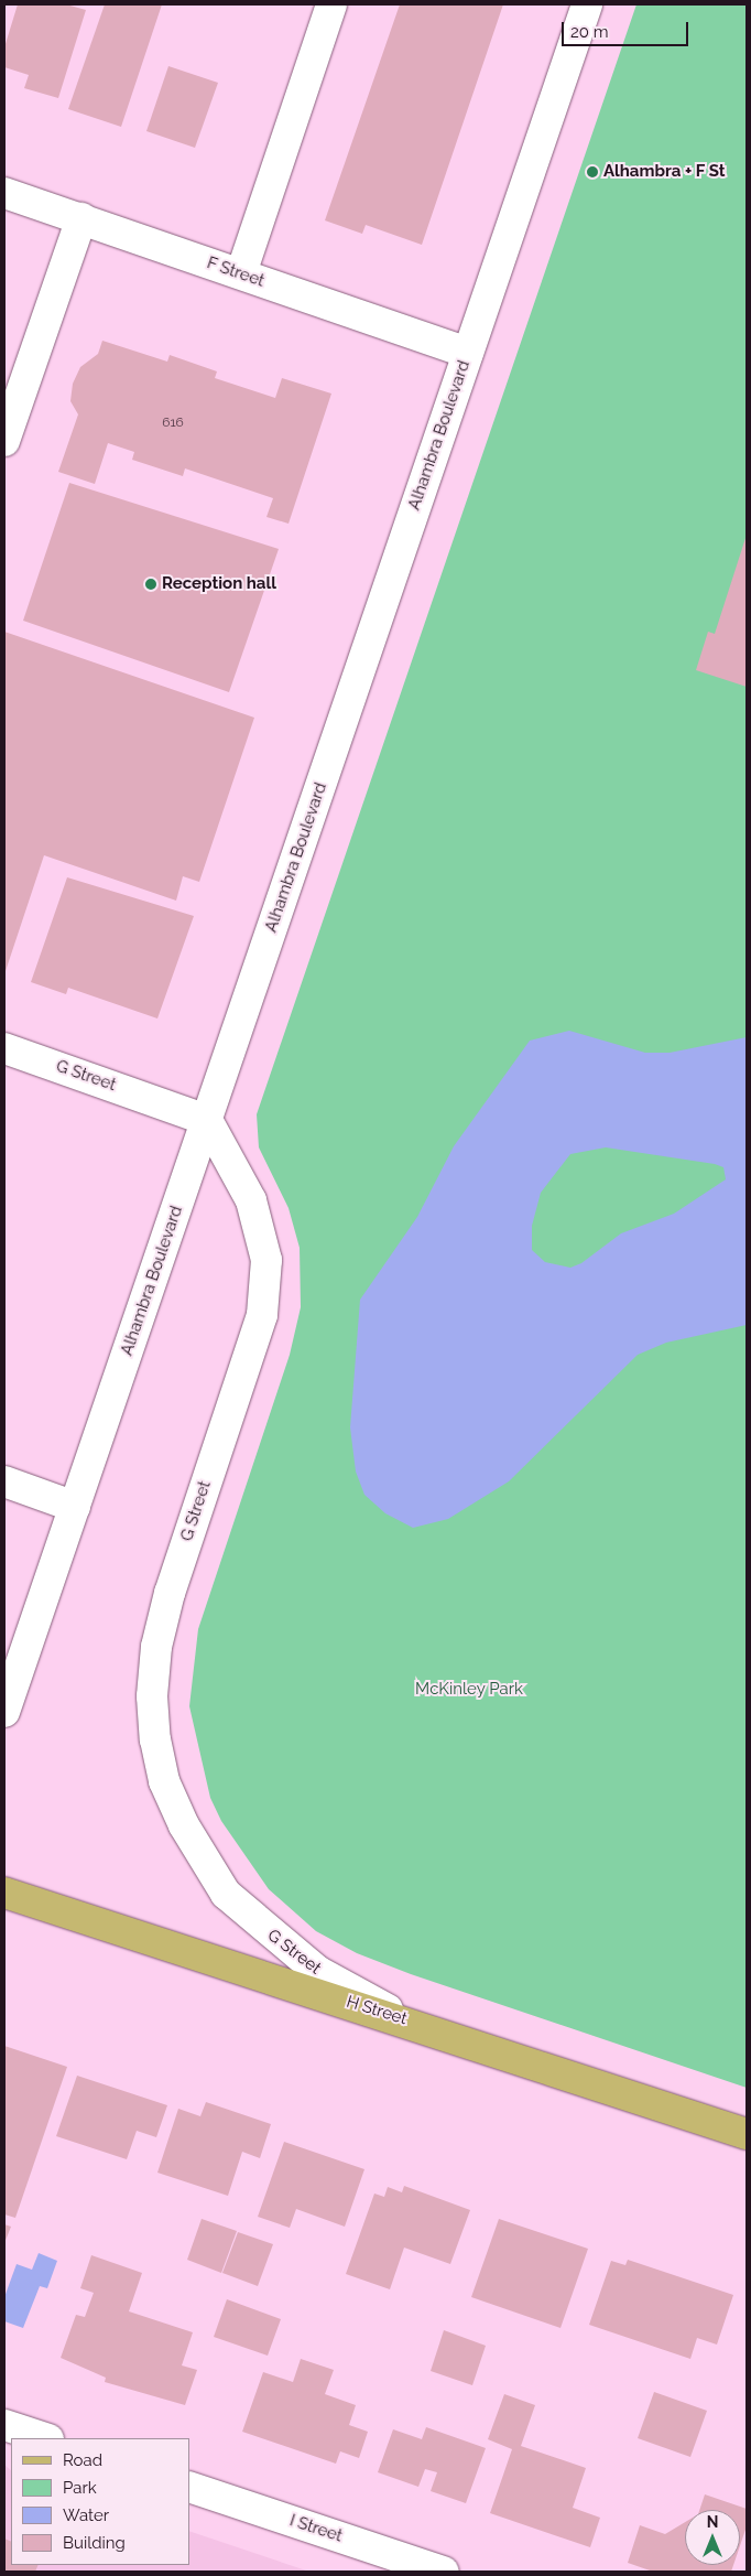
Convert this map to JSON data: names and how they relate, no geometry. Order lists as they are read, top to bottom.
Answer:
{
  "streets": {
    "main road": ["H Street"],
    "street": [
      "F Street",
      "Alhambra Boulevard",
      "G Street",
      "I Street"
    ]
  },
  "crossings": [
    ["F Street", "Alhambra Boulevard"],
    ["Alhambra Boulevard", "G Street"],
    ["G Street", "H Street"]
  ],
  "parks": ["McKinley Park"],
  "places": ["Alhambra + F St", "Reception hall"],
  "house_numbers": ["616"],
  "legend": [
    "Road",
    "Park",
    "Water",
    "Building"
  ],
  "scale_bar": "20 m",
  "north": "top"
}
